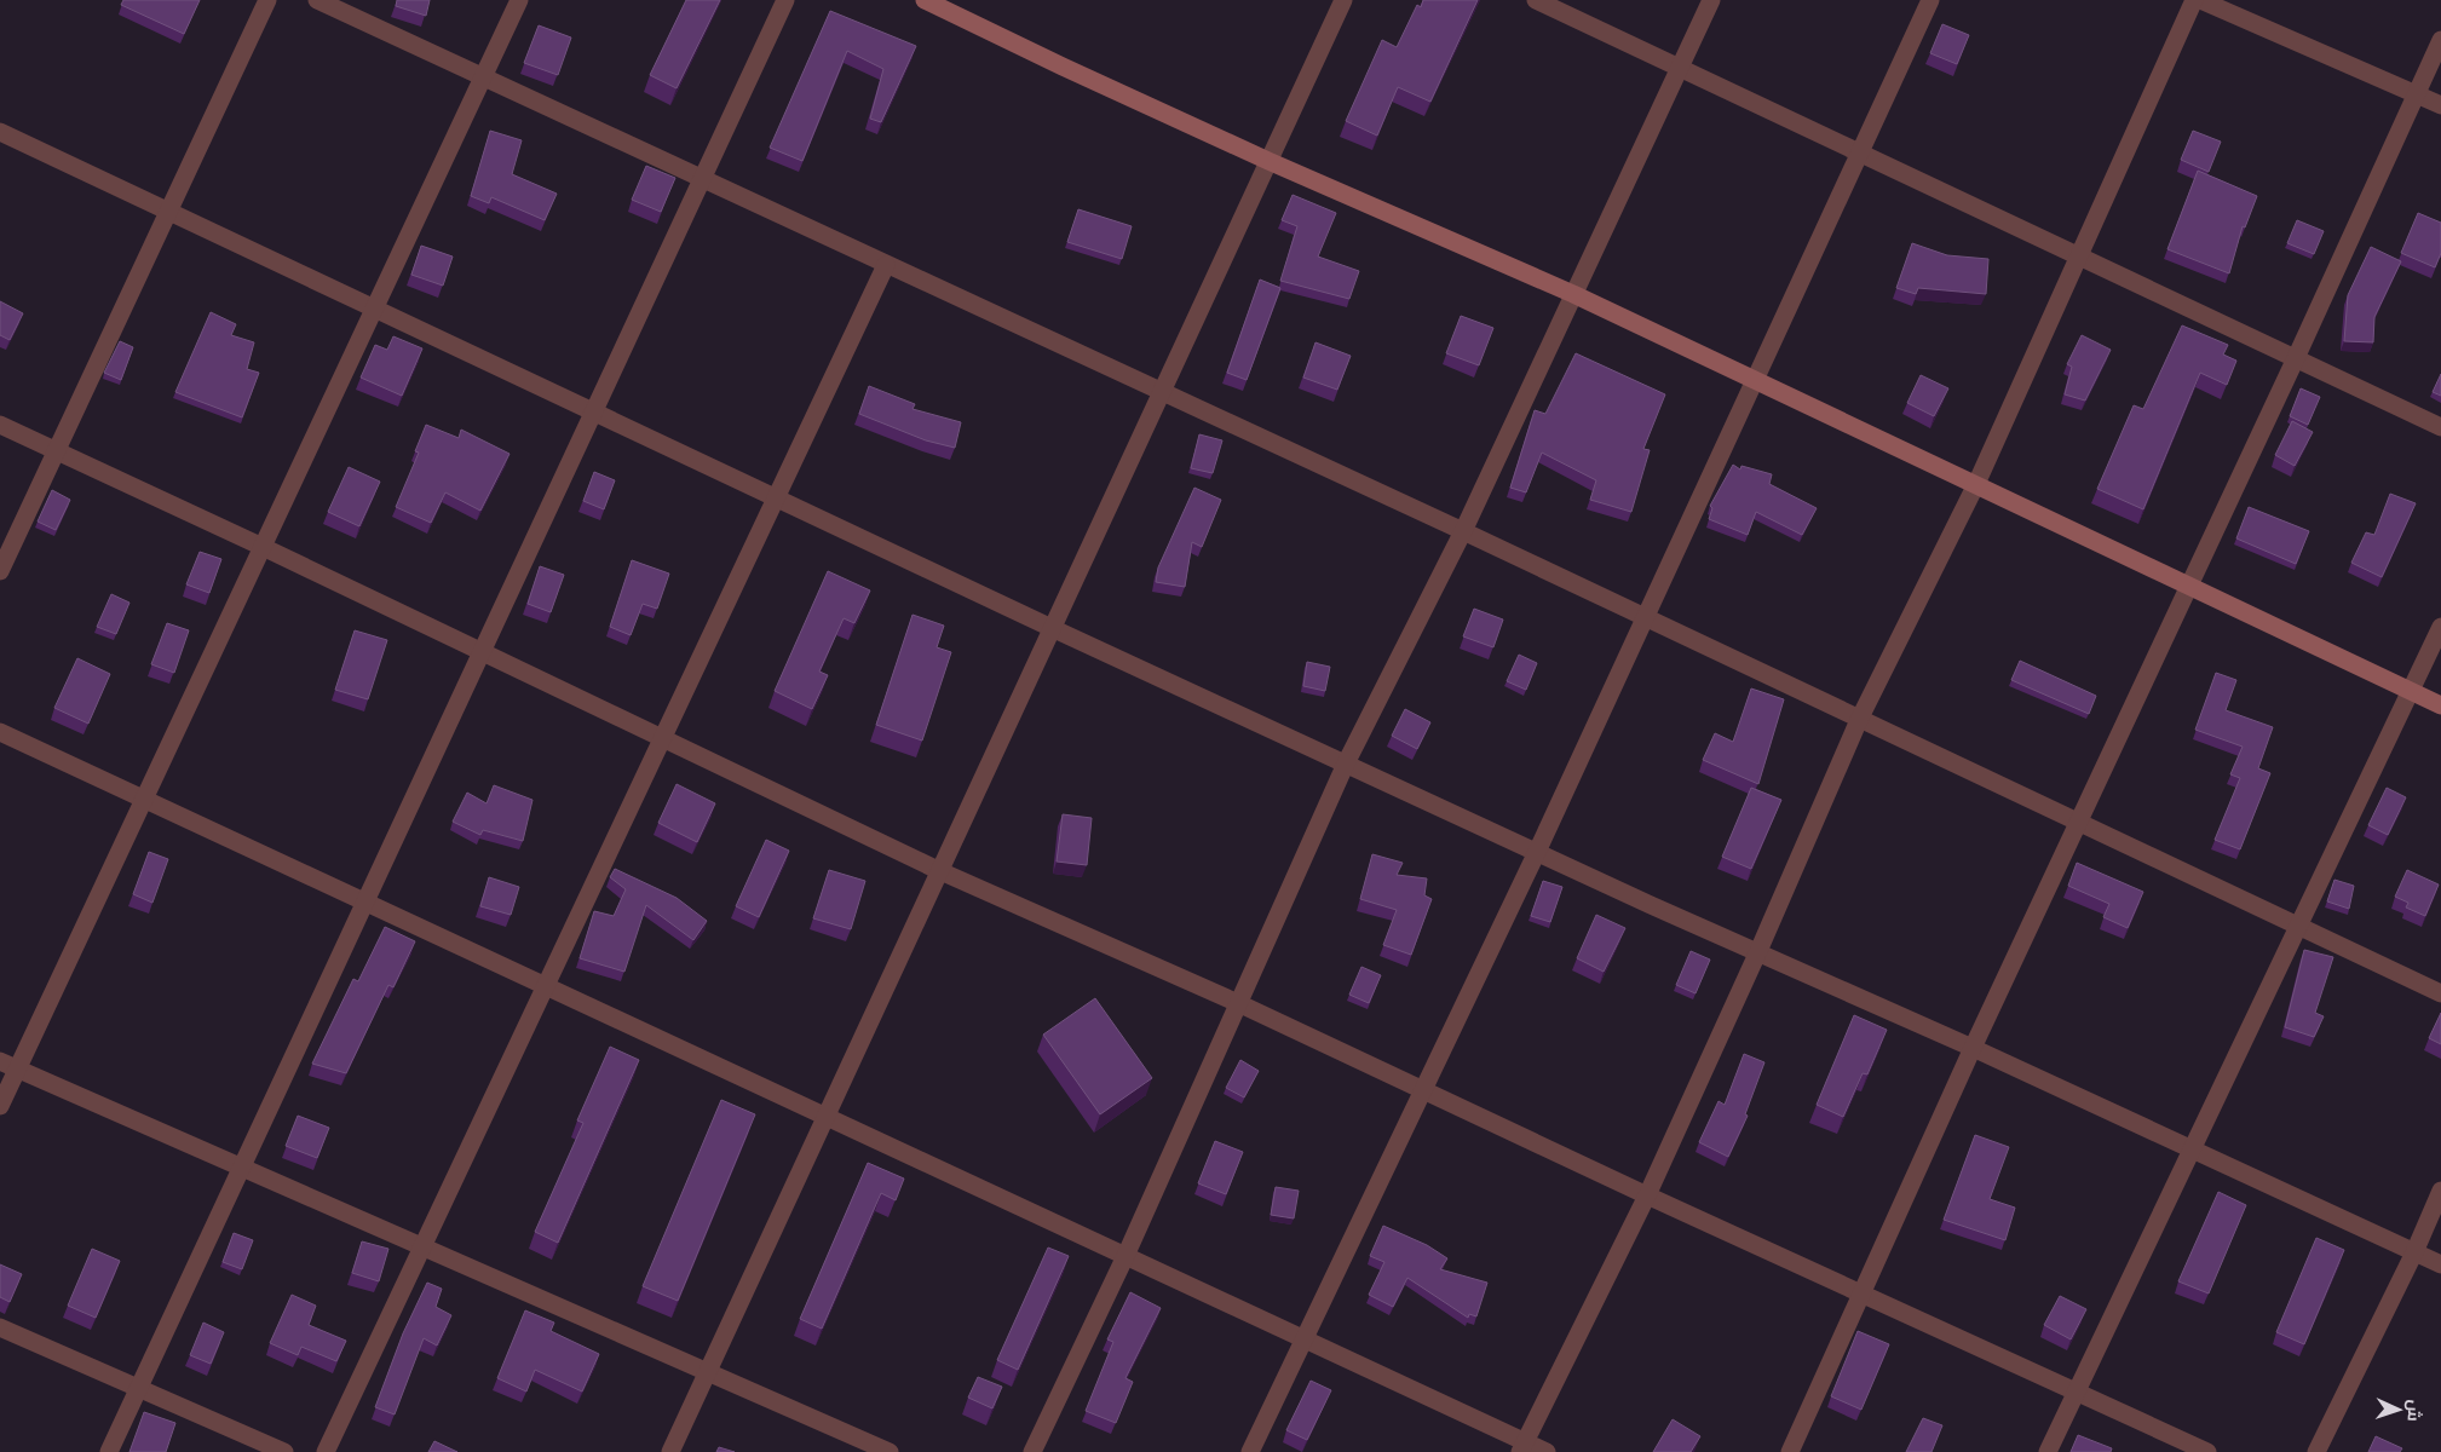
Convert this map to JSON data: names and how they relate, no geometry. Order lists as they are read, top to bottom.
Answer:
{
  "north": "right"
}
